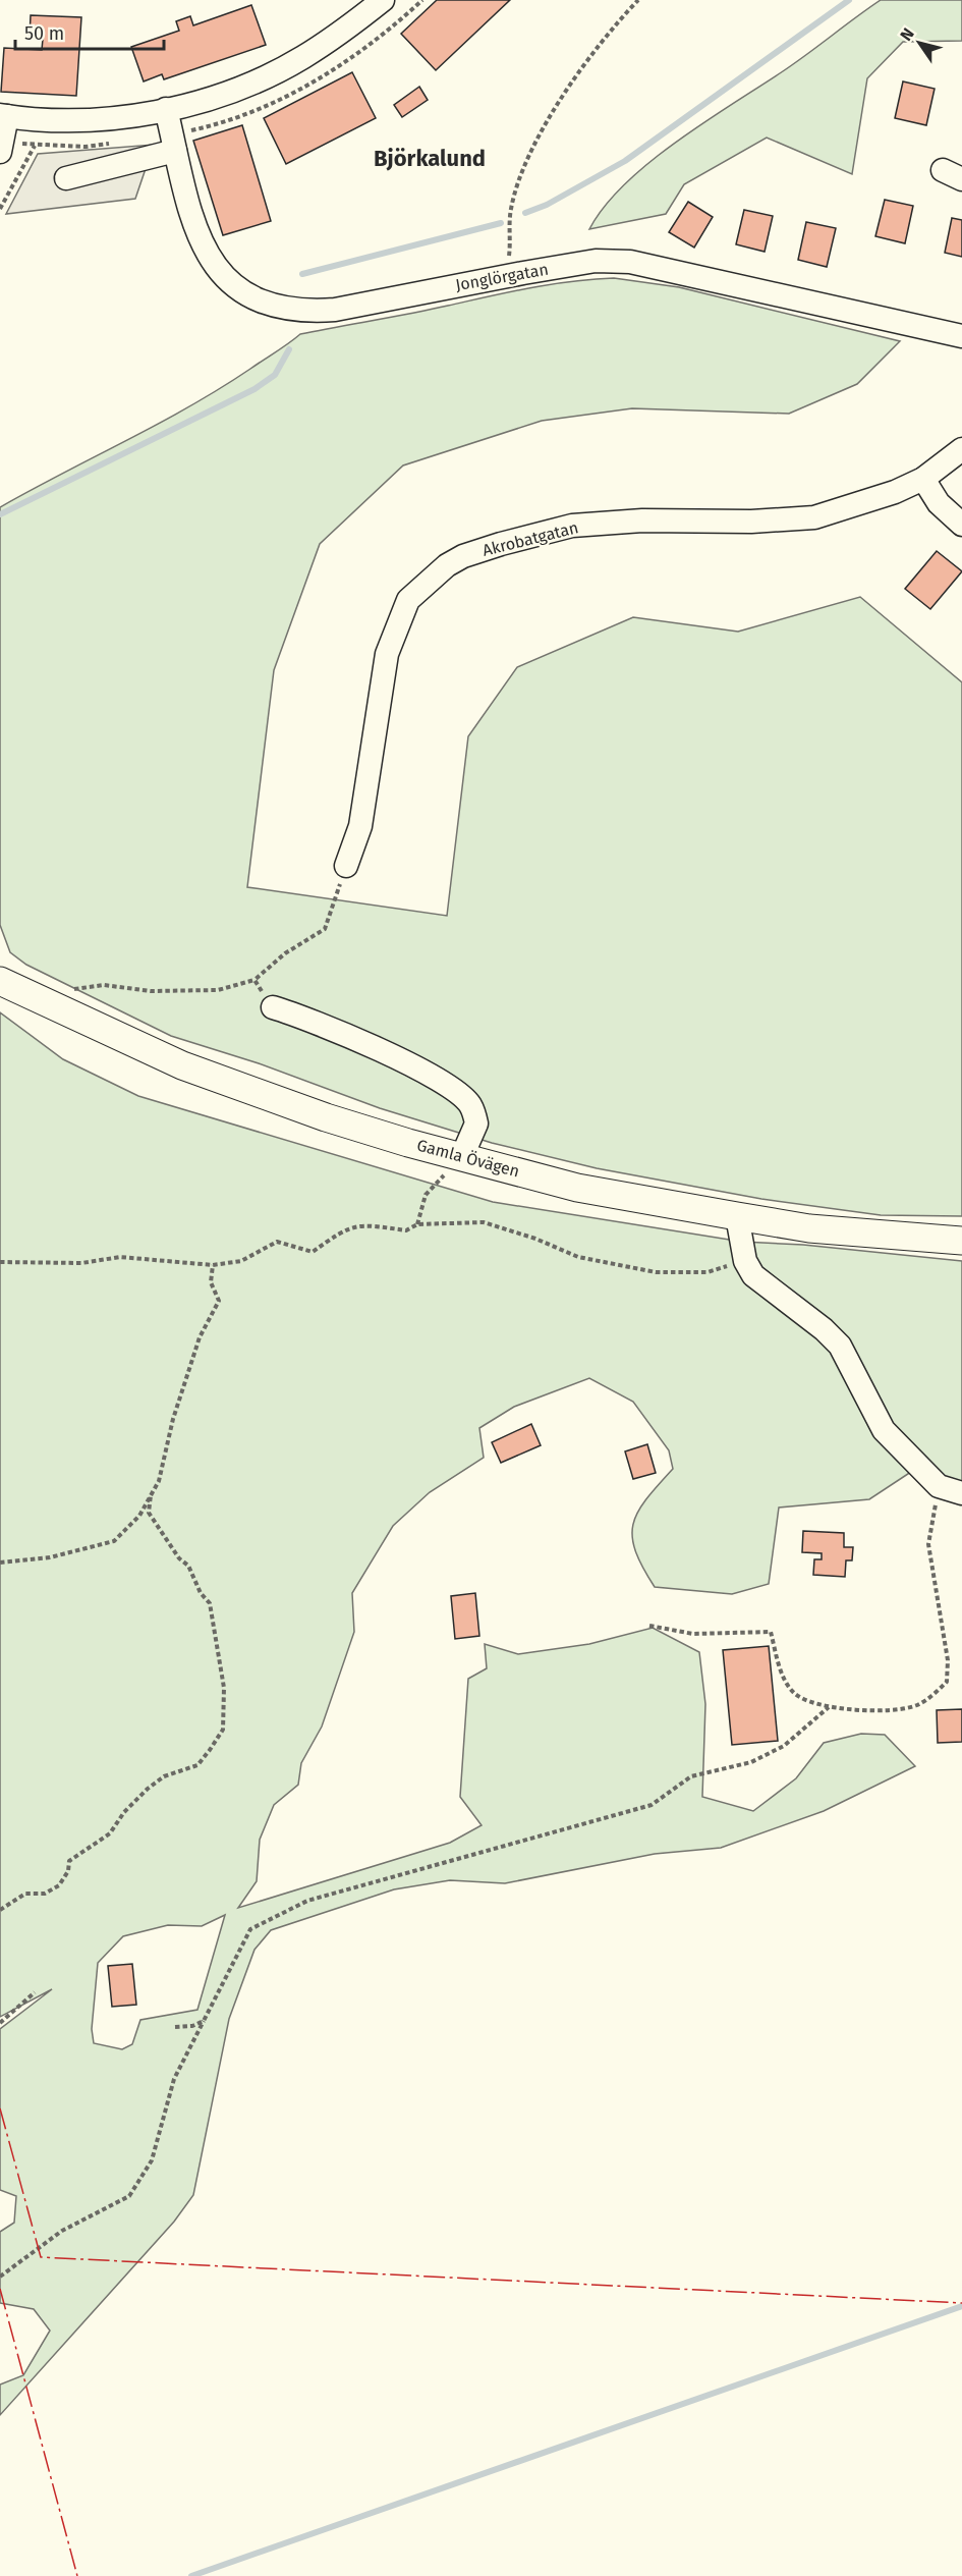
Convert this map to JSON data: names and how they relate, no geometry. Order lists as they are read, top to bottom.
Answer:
{
  "streets": {
    "main road": ["Gamla Övägen"],
    "street": ["Jonglörgatan", "Akrobatgatan"]
  },
  "districts": ["Björkalund"],
  "scale_bar": "50 m",
  "north": "top left"
}
